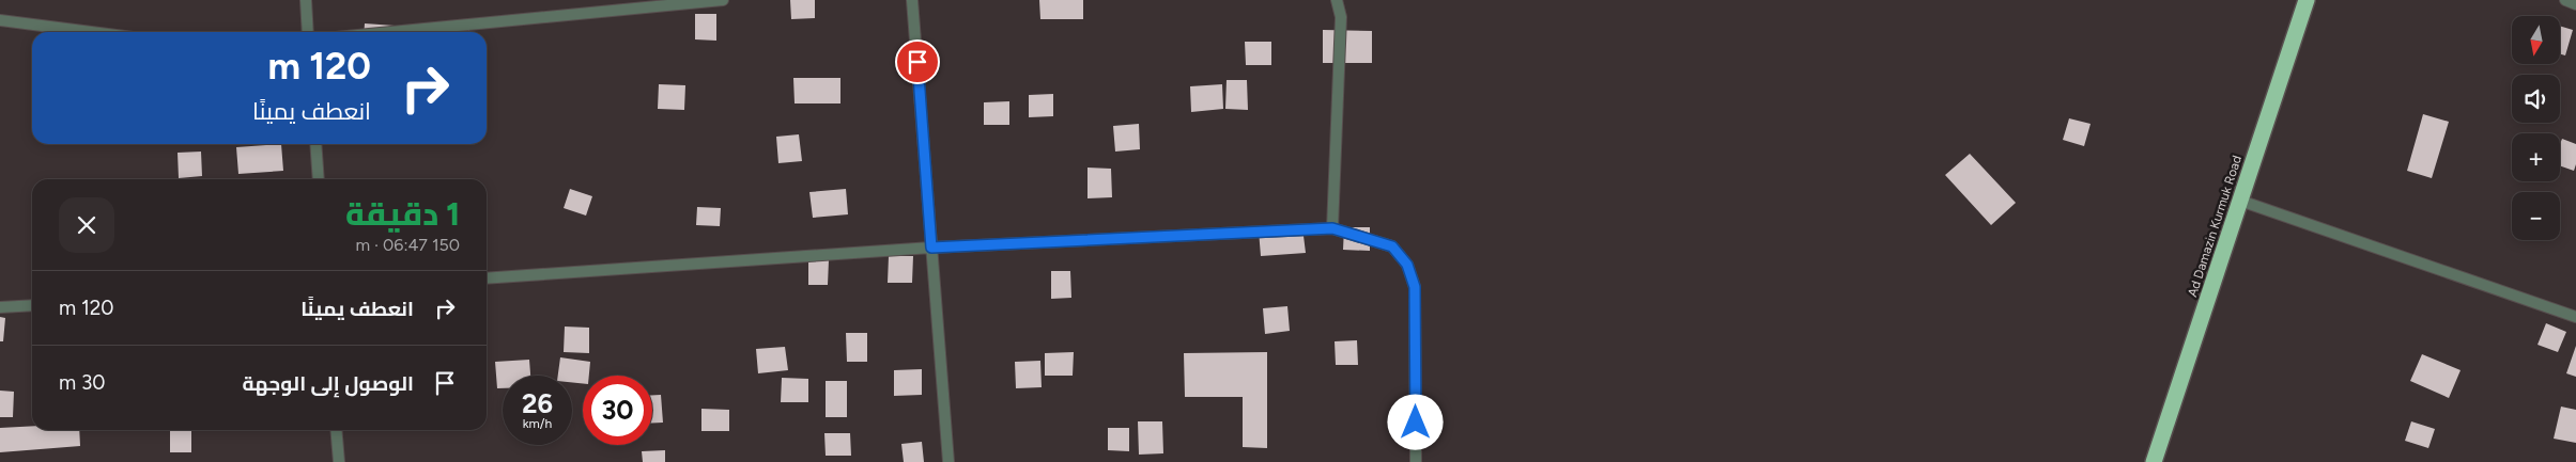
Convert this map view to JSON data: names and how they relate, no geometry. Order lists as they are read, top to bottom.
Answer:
{
  "streets": {
    "highway": ["Ad Damazin Kurmuk Road"]
  },
  "north": "bottom",
  "page": {
    "map_buttons": ["+", "−"],
    "turn": ["120 m", "انعطف يمينًا"],
    "heading": ["1 دقيقة", "150 m · 06:47"],
    "list": [
      {
        "name": "انعطف يمينًا",
        "value": "120 m"
      },
      {
        "name": "الوصول إلى الوجهة",
        "value": "30 m"
      }
    ],
    "speed": "26 km/h",
    "limit": "30"
  }
}
